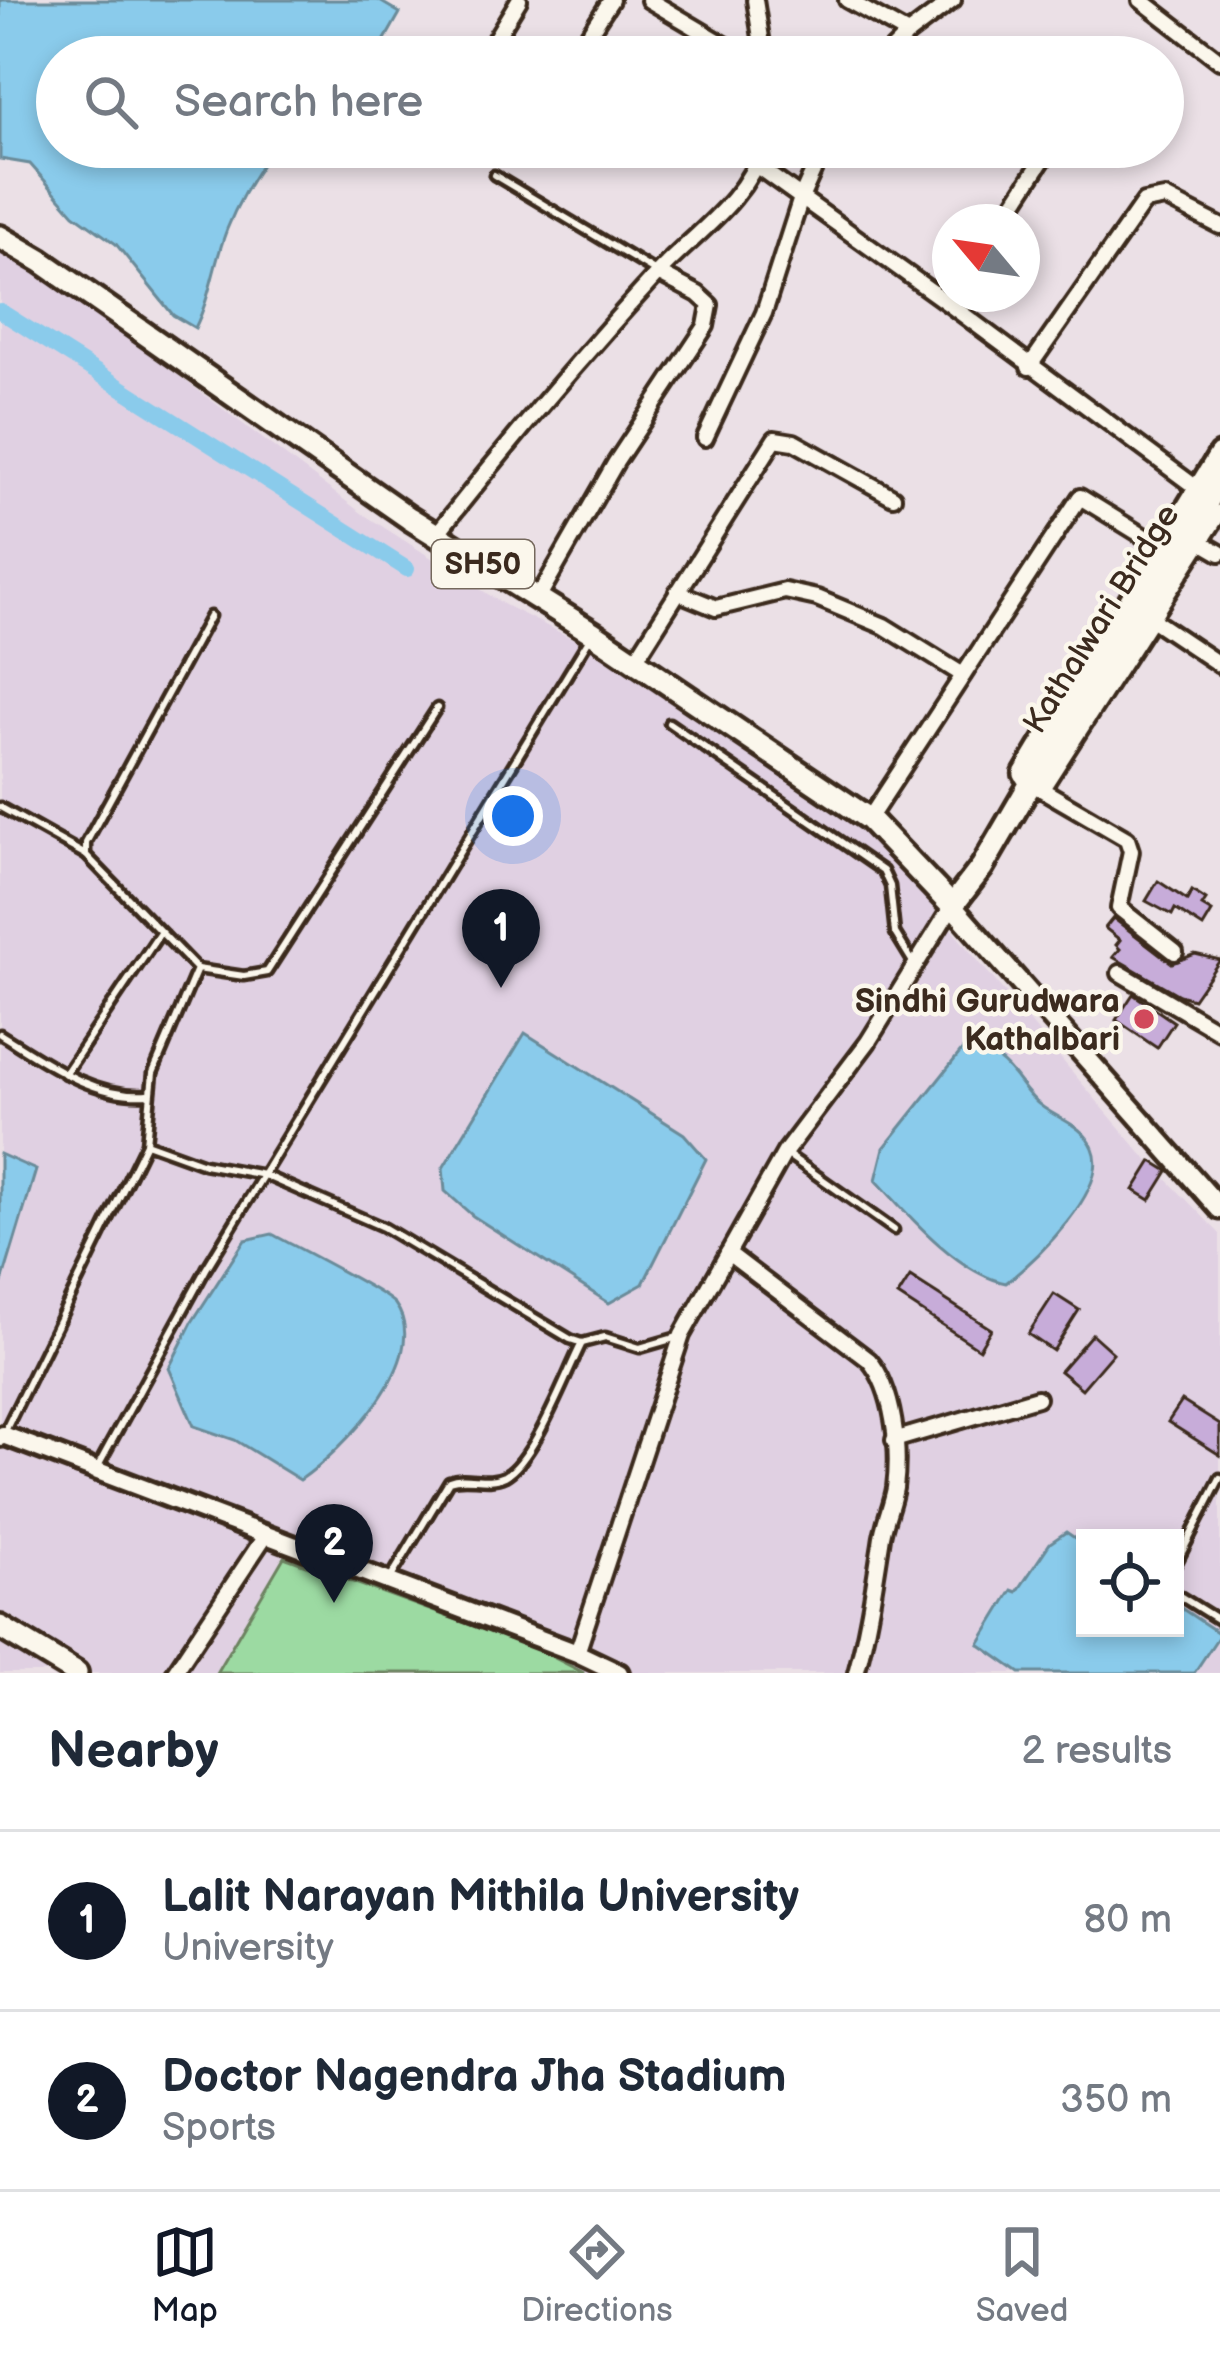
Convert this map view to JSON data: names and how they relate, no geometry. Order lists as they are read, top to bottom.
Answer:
{
  "streets": {
    "main road": ["SH50", "Kathalwari Bridge"]
  },
  "places": ["Sindhi Gurudwara Kathalbari"],
  "north": "top left",
  "page": {
    "search": "Search here",
    "pins": ["1", "2"],
    "heading": ["Nearby", "2 results"],
    "list": [
      {
        "mark": "1",
        "name": "Lalit Narayan Mithila University",
        "note": "University",
        "value": "80 m"
      },
      {
        "mark": "2",
        "name": "Doctor Nagendra Jha Stadium",
        "note": "Sports",
        "value": "350 m"
      }
    ],
    "nav": ["Map", "Directions", "Saved"]
  }
}
